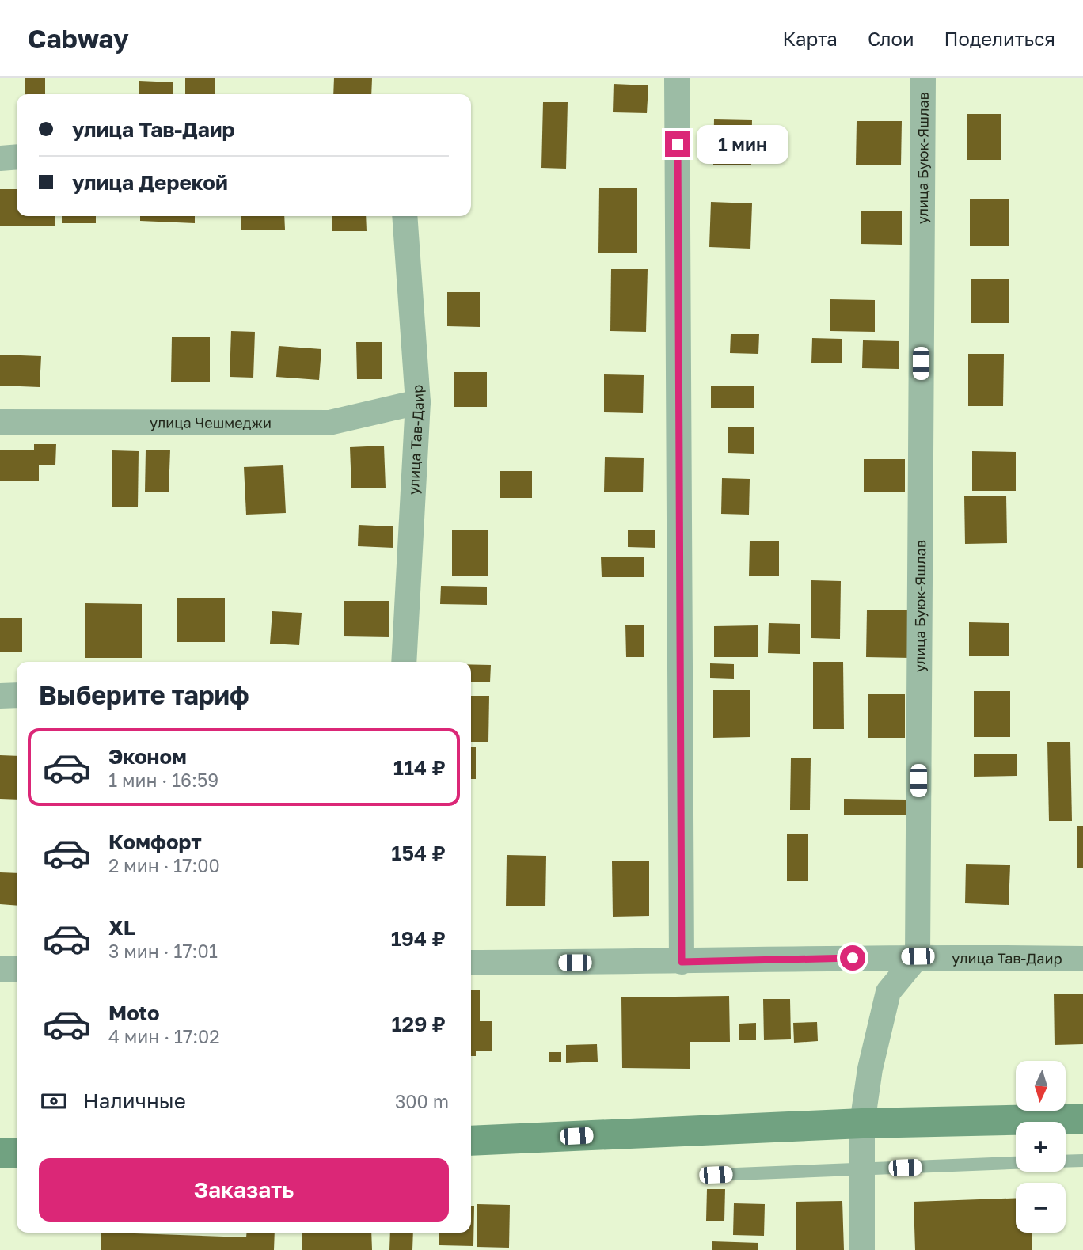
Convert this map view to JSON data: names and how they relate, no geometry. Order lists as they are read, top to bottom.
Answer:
{
  "streets": {
    "street": ["улица Буюк-Яшлав", "улица Чешмеджи", "улица Тав-Даир"]
  },
  "crossings": [
    ["улица Буюк-Яшлав", "улица Тав-Даир"],
    ["улица Чешмеджи", "улица Тав-Даир"]
  ],
  "north": "bottom",
  "page": {
    "header": "Cabway",
    "nav": ["Карта", "Слои", "Поделиться"],
    "banner": ["улица Тав-Даир", "улица Дерекой"],
    "bubble": "1 мин",
    "heading": "Выберите тариф",
    "list": [
      {
        "name": "Эконом",
        "note": "1 мин · 16:59",
        "value": "114 ₽"
      },
      {
        "name": "Комфорт",
        "note": "2 мин · 17:00",
        "value": "154 ₽"
      },
      {
        "name": "XL",
        "note": "3 мин · 17:01",
        "value": "194 ₽"
      },
      {
        "name": "Moto",
        "note": "4 мин · 17:02",
        "value": "129 ₽"
      }
    ],
    "map_buttons": ["+", "−"],
    "pay": ["Наличные", "300 m"],
    "buttons": "Заказать"
  }
}
